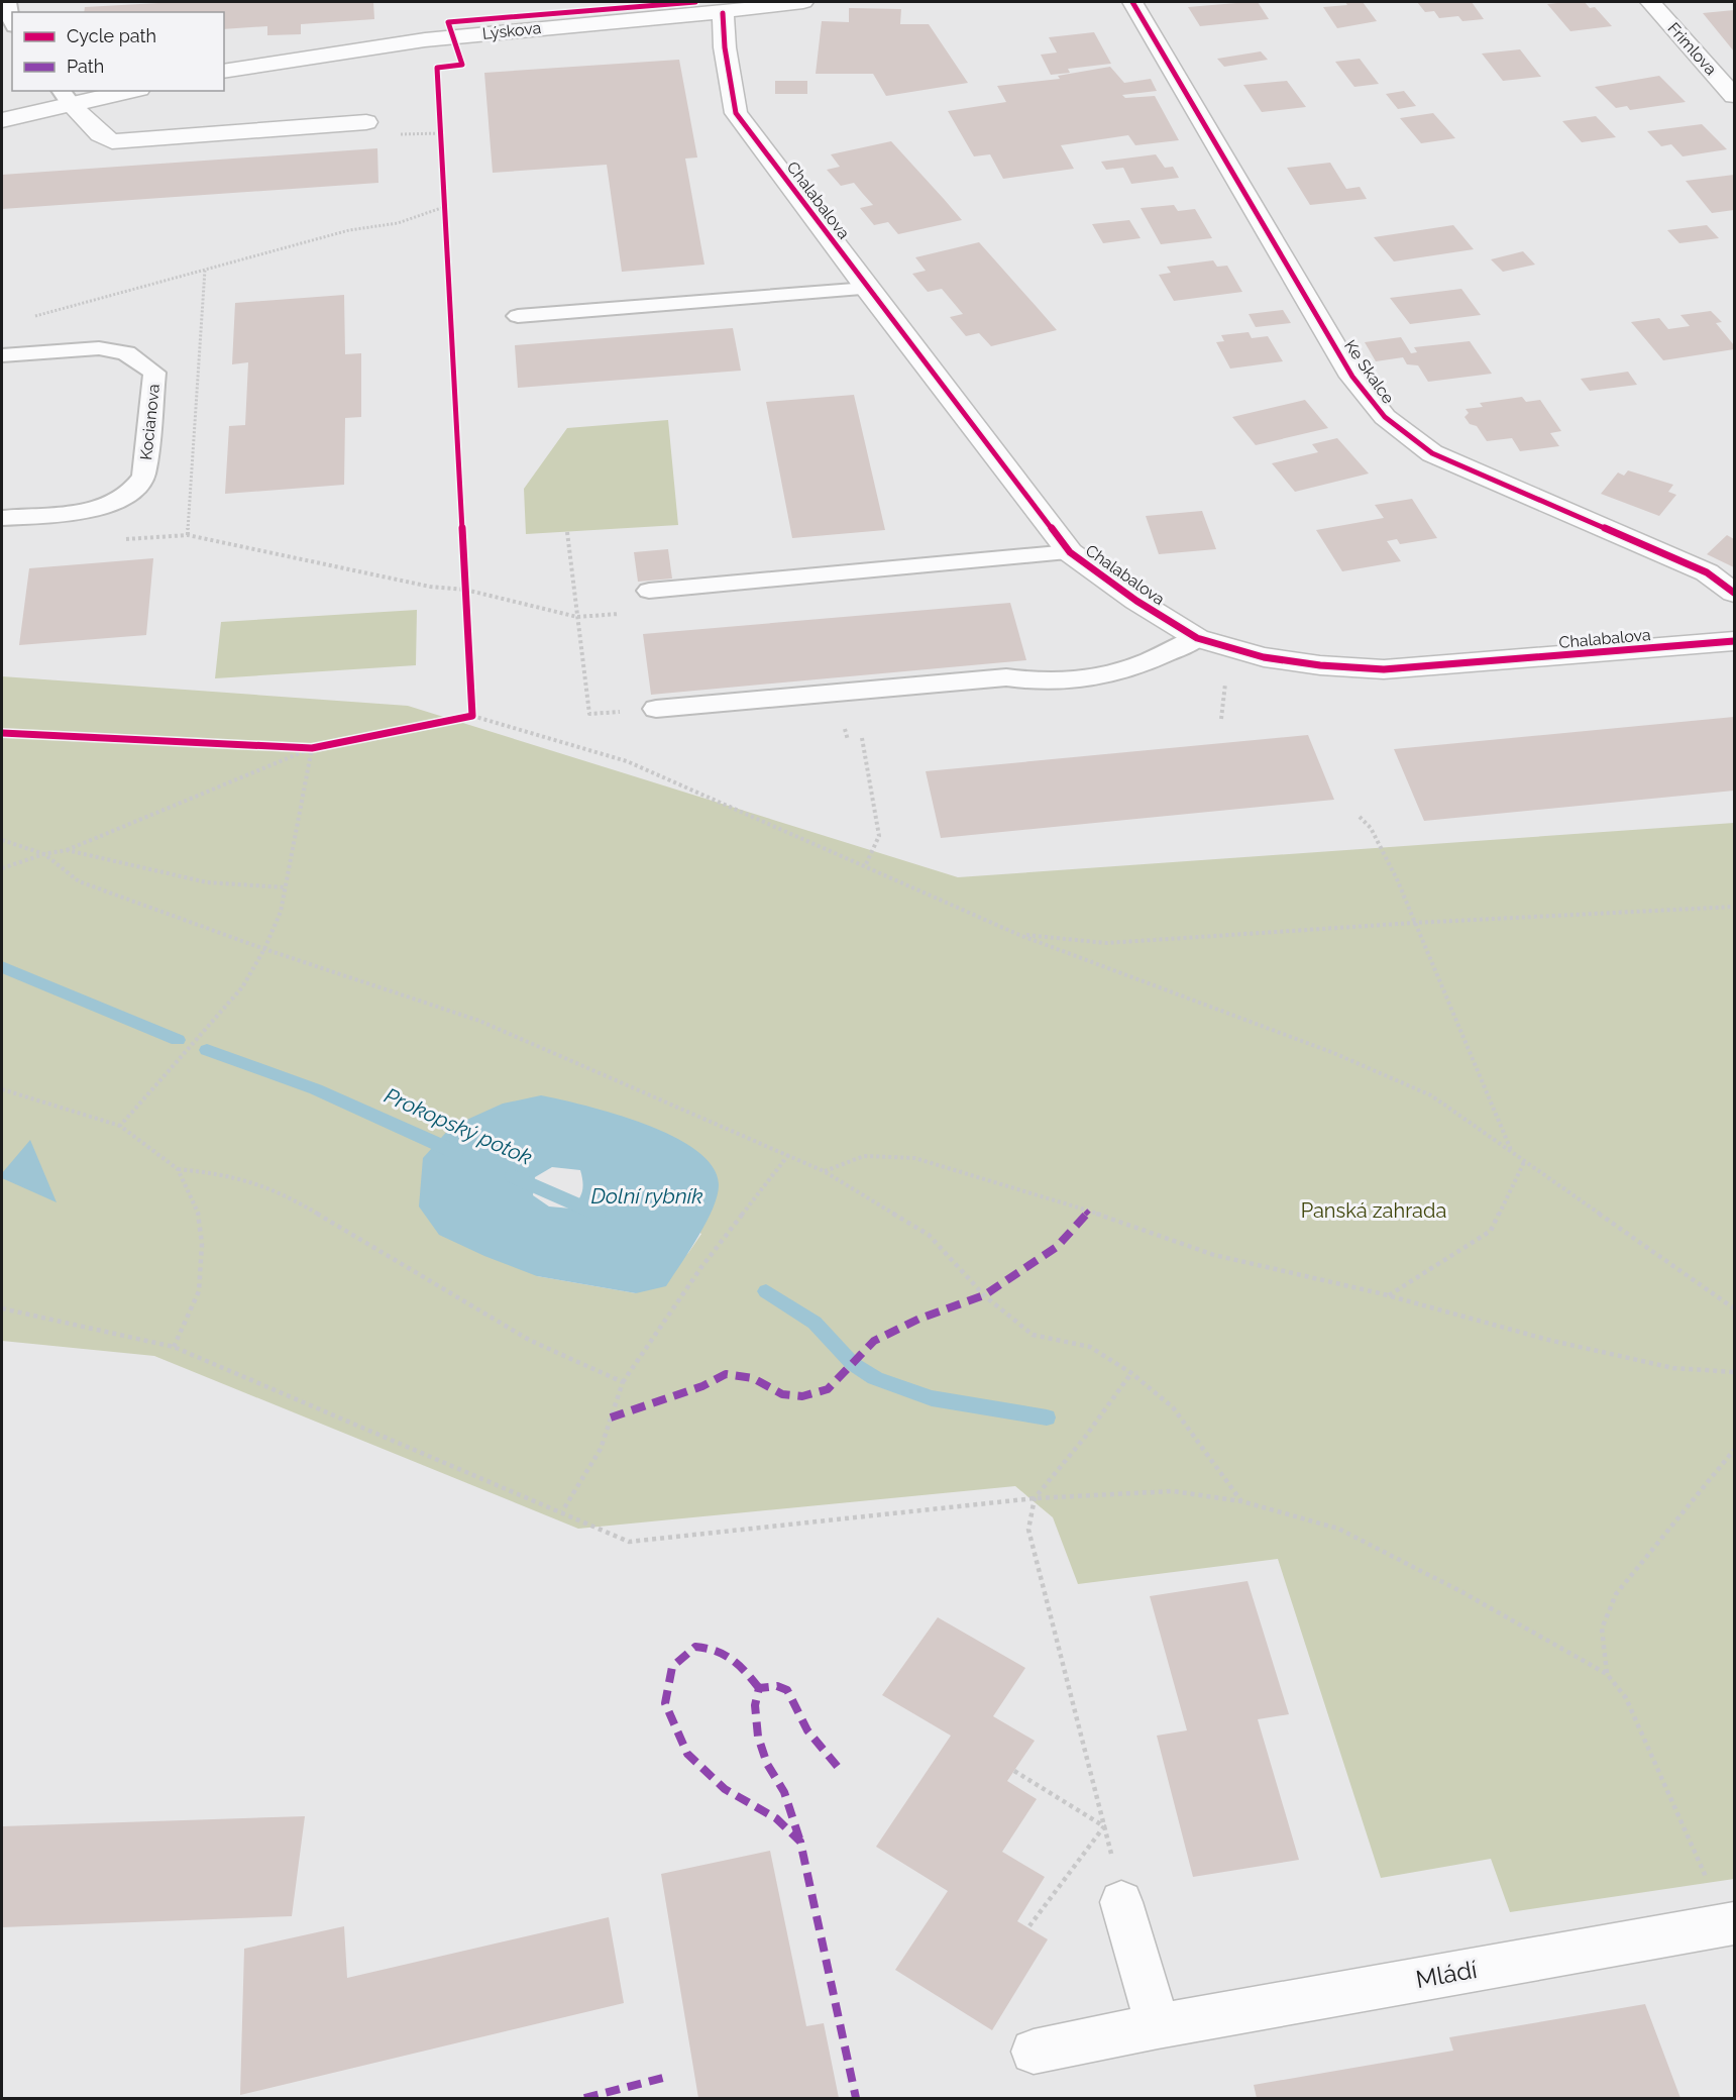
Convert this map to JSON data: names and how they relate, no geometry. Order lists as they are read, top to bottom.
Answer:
{
  "streets": {
    "street": [
      "Lýskova",
      "Frimlova",
      "Chalabalova",
      "Ke Skalce",
      "Mládí"
    ],
    "lane": ["Kocianova"]
  },
  "crossings": [
    ["Lýskova", "Chalabalova"]
  ],
  "water": ["Prokopský potok", "Dolní rybník"],
  "parks": ["Panská zahrada"],
  "legend": ["Cycle path", "Path"]
}
